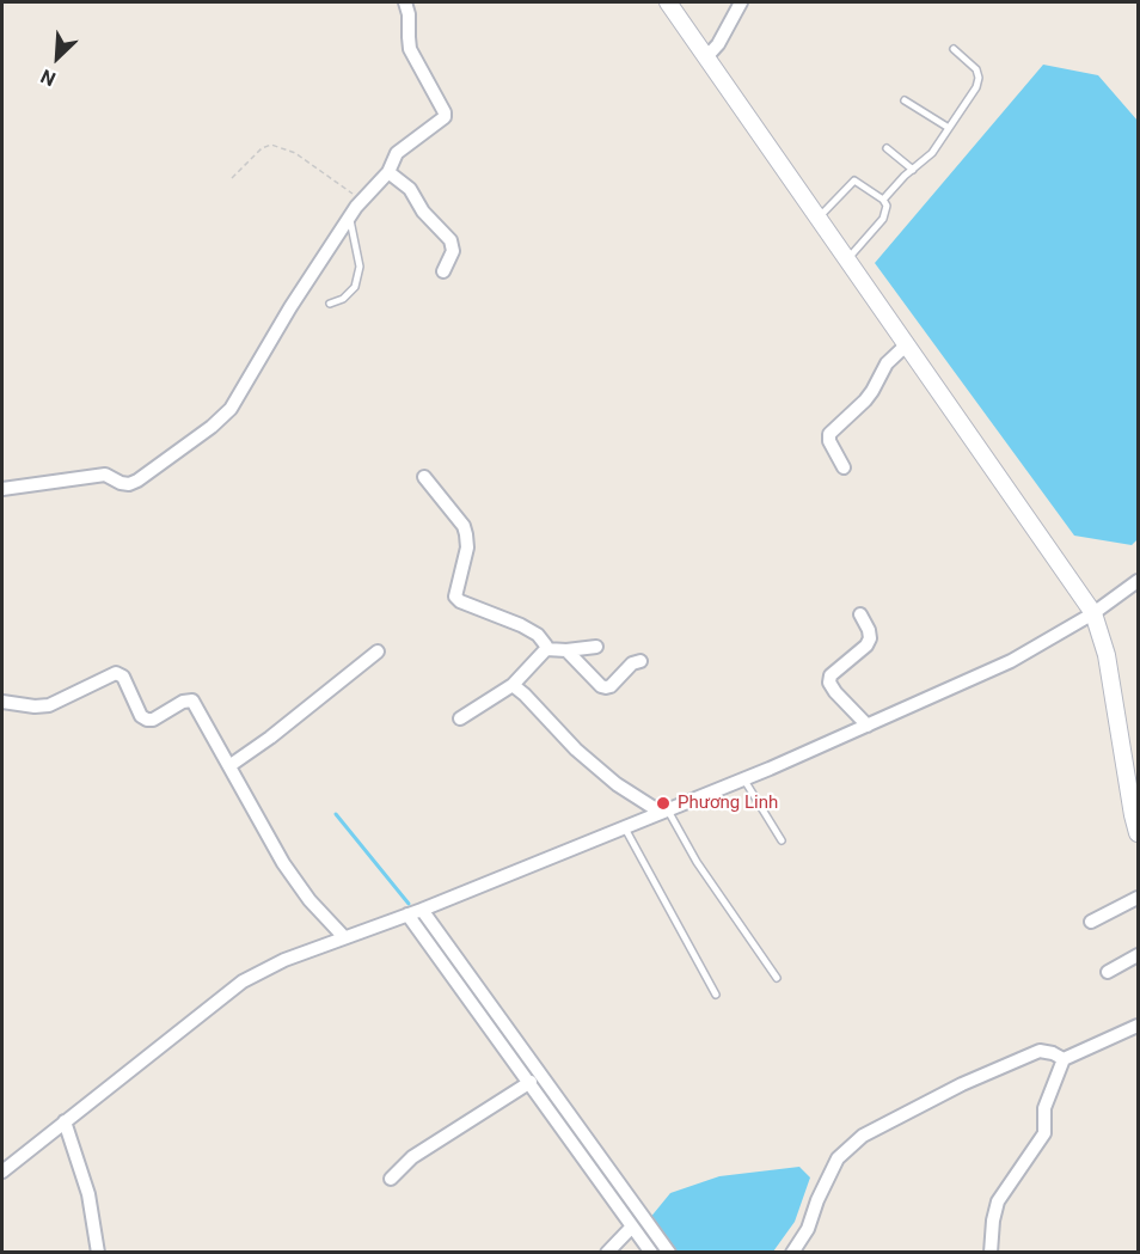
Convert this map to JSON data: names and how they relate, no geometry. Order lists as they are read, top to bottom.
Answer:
{
  "places": ["Phương Linh"],
  "north": "bottom left"
}
